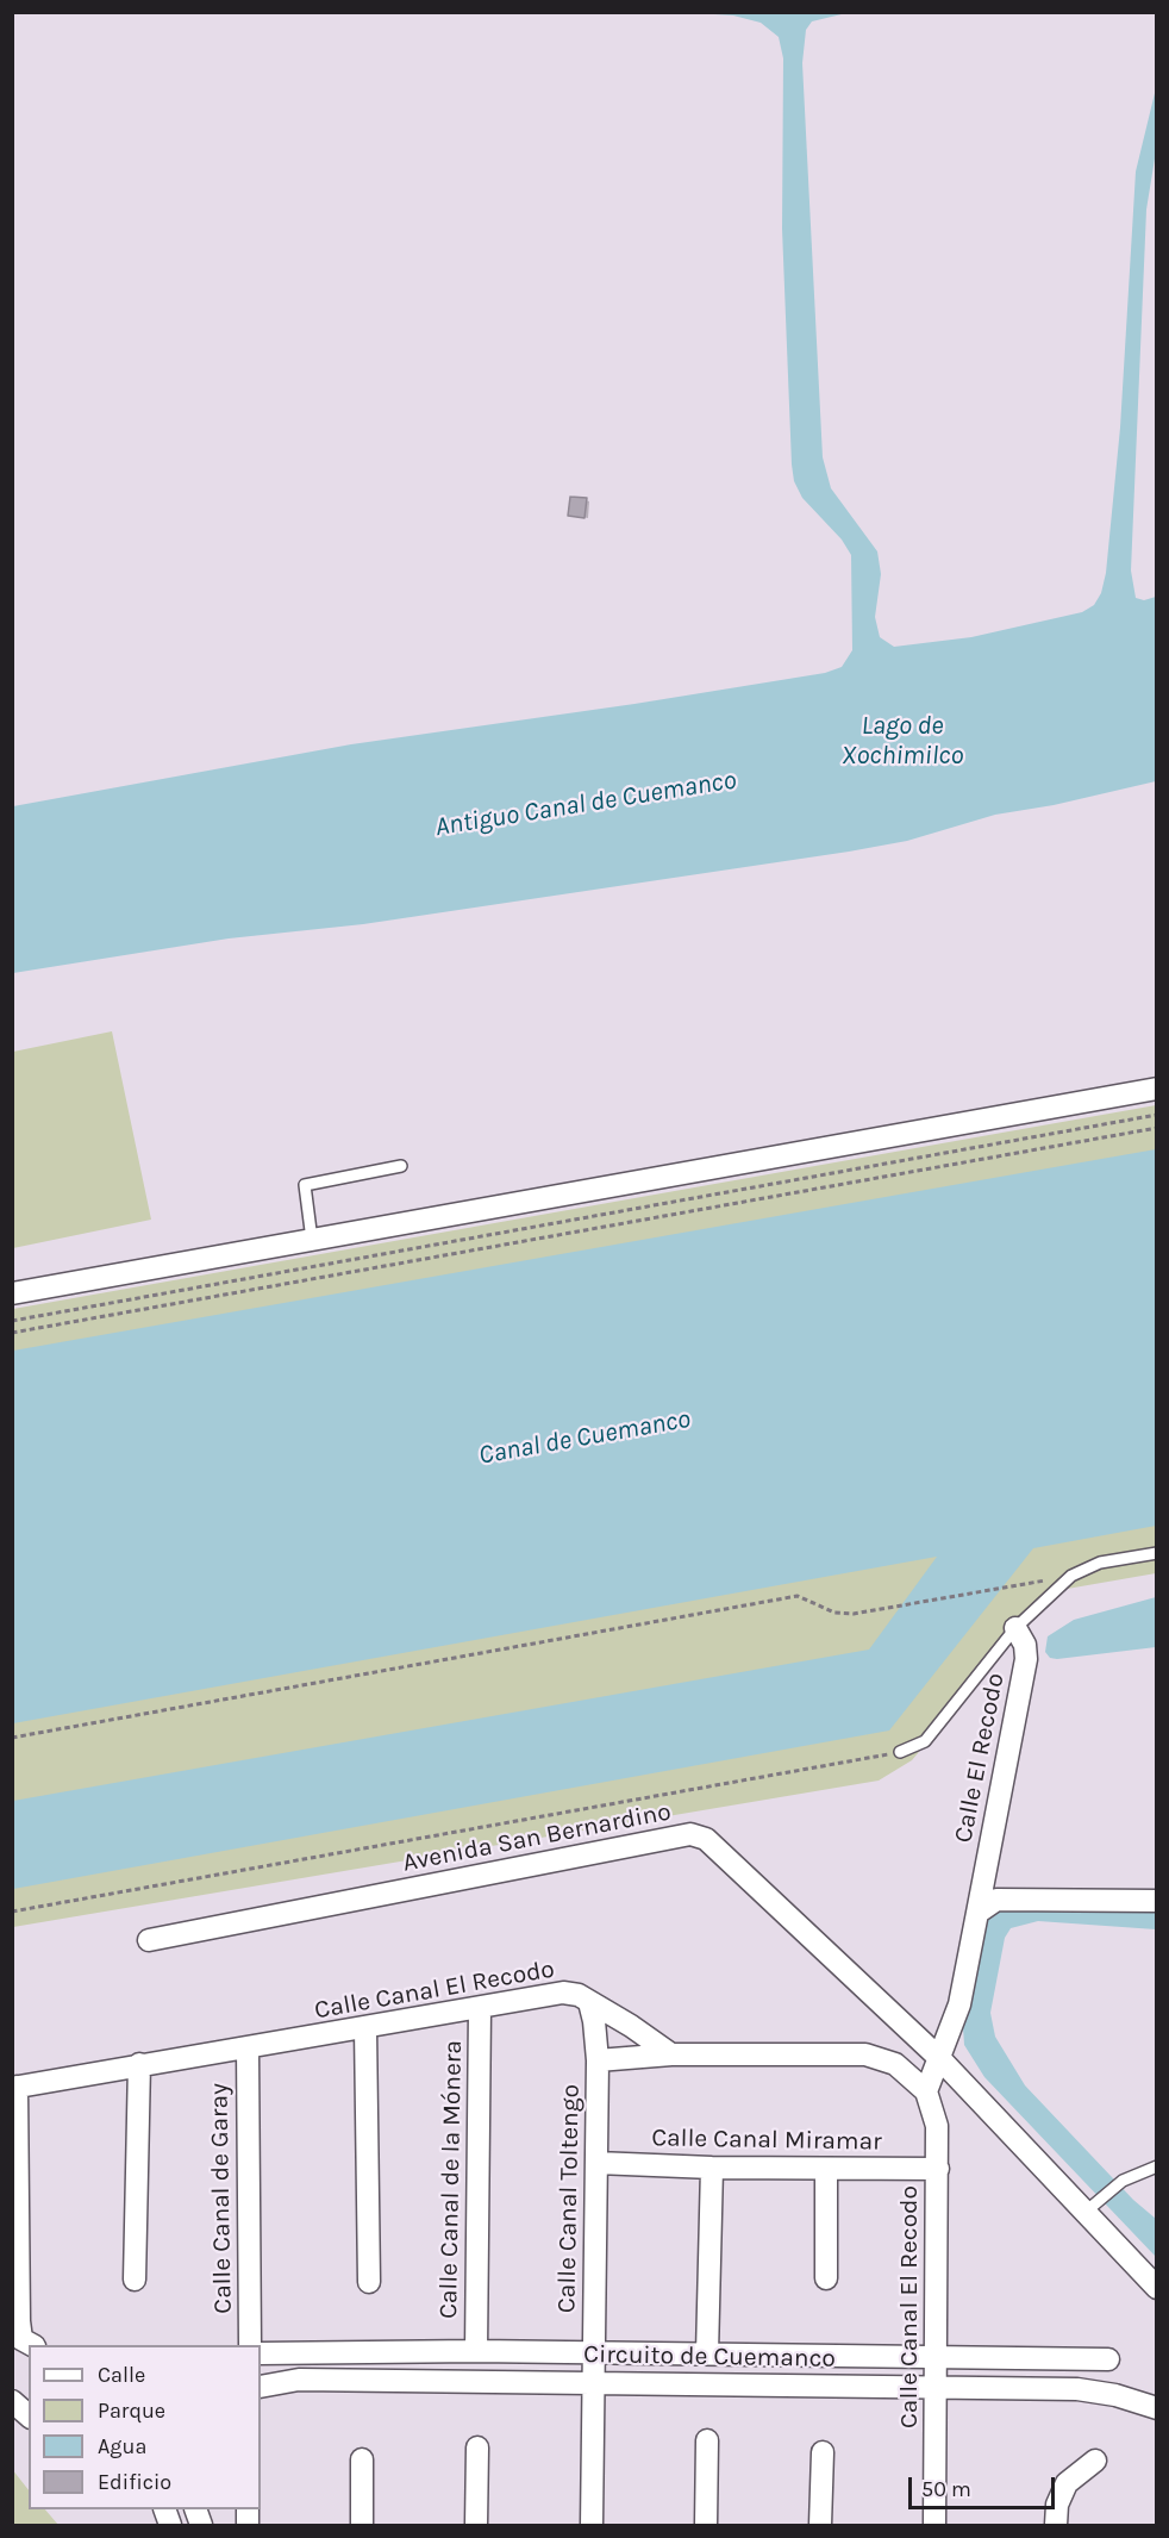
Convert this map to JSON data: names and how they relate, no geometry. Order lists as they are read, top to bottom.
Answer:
{
  "streets": {
    "street": [
      "Calle El Recodo",
      "Avenida San Bernardino",
      "Calle Canal El Recodo",
      "Calle Canal Miramar",
      "Calle Canal de la Mónera",
      "Calle Canal de Garay",
      "Calle Canal Toltengo",
      "Circuito de Cuemanco"
    ]
  },
  "crossings": [
    ["Calle El Recodo", "Avenida San Bernardino"],
    ["Calle Canal El Recodo", "Calle Canal Miramar"],
    ["Calle Canal El Recodo", "Calle Canal de la Mónera"],
    ["Calle Canal El Recodo", "Calle Canal de Garay"],
    ["Calle Canal El Recodo", "Calle Canal Toltengo"],
    ["Calle Canal El Recodo", "Circuito de Cuemanco"],
    ["Calle Canal Miramar", "Calle Canal Toltengo"],
    ["Calle Canal de la Mónera", "Circuito de Cuemanco"],
    ["Calle Canal Toltengo", "Circuito de Cuemanco"]
  ],
  "water": ["Lago de Xochimilco", "Antiguo Canal de Cuemanco", "Canal de Cuemanco"],
  "legend": [
    "Calle",
    "Parque",
    "Agua",
    "Edificio"
  ],
  "scale_bar": "50 m"
}
